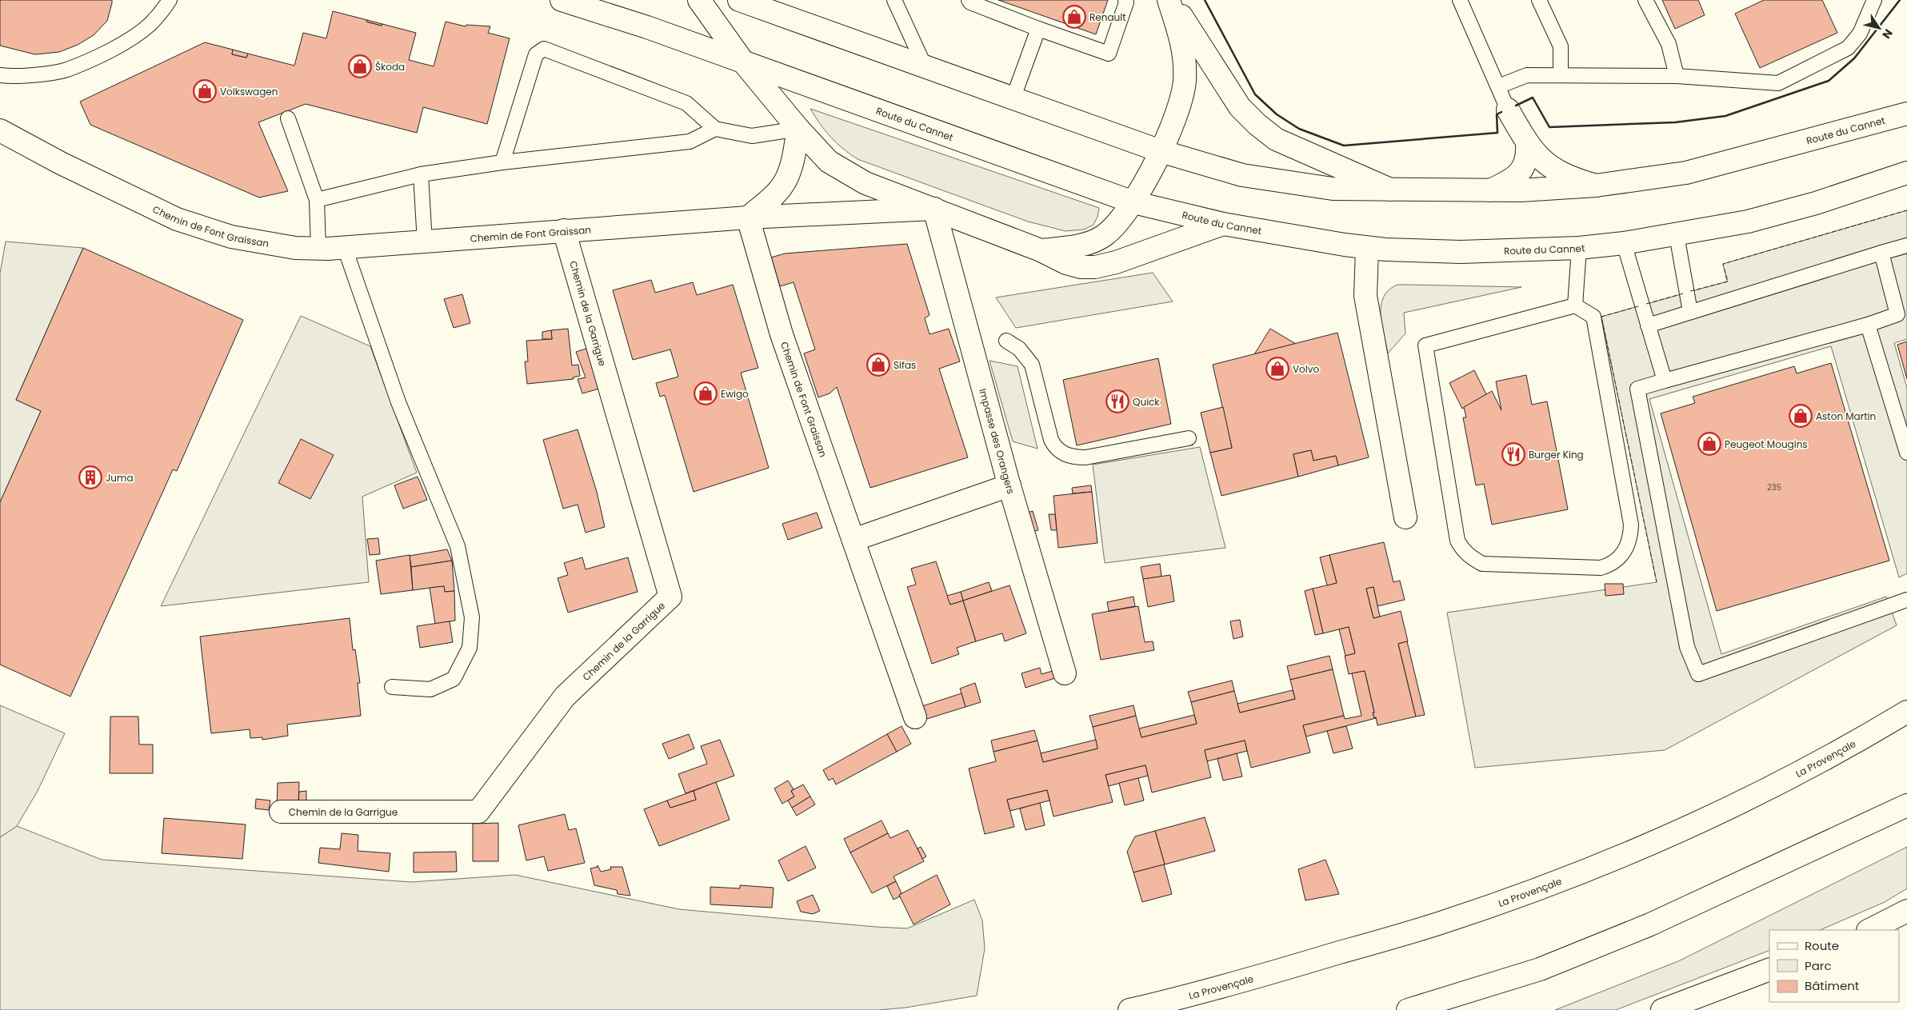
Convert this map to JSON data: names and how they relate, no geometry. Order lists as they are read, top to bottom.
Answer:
{
  "streets": {
    "main road": [
      "Route du Cannet",
      "Chemin de Font Graissan",
      "Chemin de la Garrigue",
      "Impasse des Orangers",
      "La Provençale"
    ]
  },
  "crossings": [
    ["Chemin de Font Graissan", "Chemin de la Garrigue"]
  ],
  "places": {
    "shop": [
      "Renault",
      "Škoda",
      "Volkswagen",
      "Sifas",
      "Volvo",
      "Ewigo",
      "Aston Martin",
      "Peugeot Mougins"
    ],
    "restaurant": ["Quick", "Burger King"],
    "building": ["Juma"]
  },
  "house_numbers": ["235"],
  "legend": ["Route", "Parc", "Bâtiment"],
  "north": "bottom right"
}
